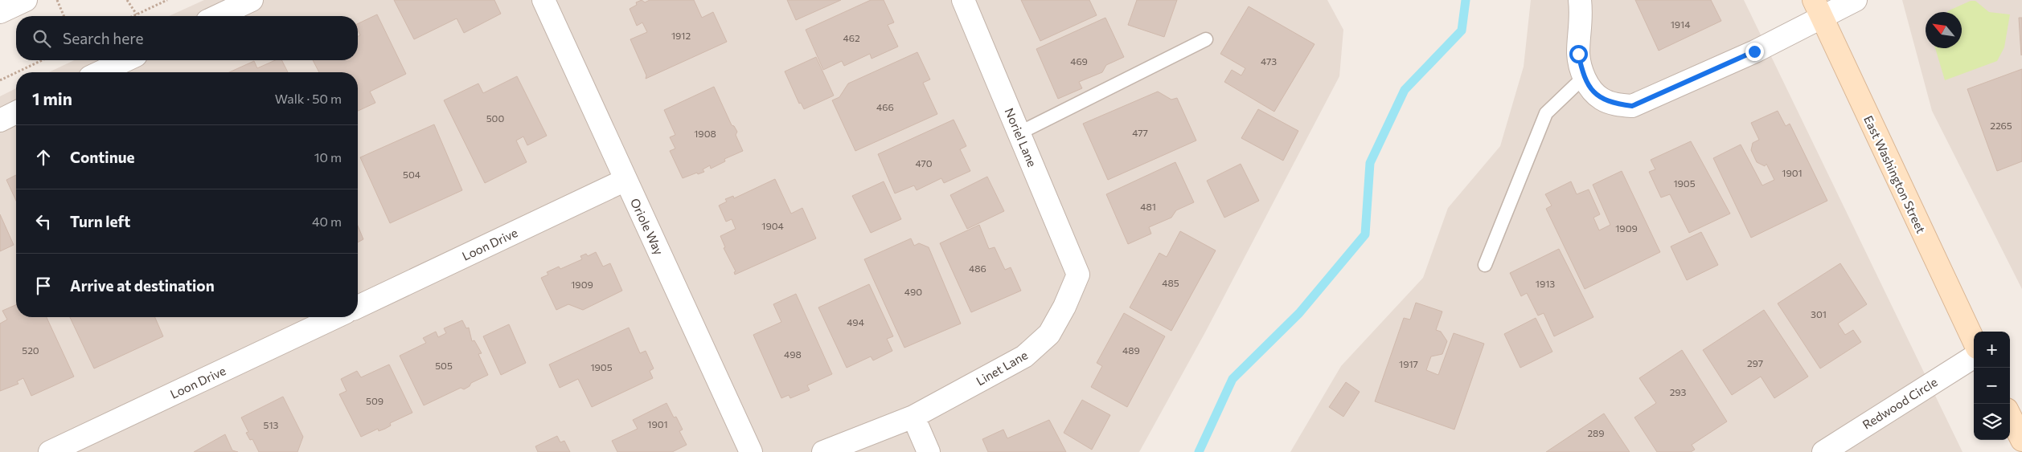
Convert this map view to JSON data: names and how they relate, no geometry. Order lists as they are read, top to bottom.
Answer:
{
  "streets": {
    "main road": ["East Washington Street"],
    "street": [
      "Noriel Lane",
      "Oriole Way",
      "Loon Drive",
      "Linet Lane",
      "Redwood Circle"
    ]
  },
  "crossings": [
    ["Noriel Lane", "Linet Lane"],
    ["Oriole Way", "Loon Drive"]
  ],
  "house_numbers": [
    "1914",
    "1912",
    "462",
    "469",
    "473",
    "466",
    "500",
    "2265",
    "477",
    "1908",
    "470",
    "1901",
    "504",
    "1905",
    "481",
    "1904",
    "1909",
    "486",
    "485",
    "1913",
    "1909",
    "490",
    "301",
    "494",
    "520",
    "489",
    "498",
    "297",
    "1917",
    "505",
    "1905",
    "293",
    "509",
    "1901",
    "513",
    "289"
  ],
  "north": "top left",
  "page": {
    "search": "Search here",
    "heading": ["1 min", "Walk · 50 m"],
    "list": [
      ["Continue", "10 m"],
      ["Turn left", "40 m"],
      "Arrive at destination"
    ],
    "map_buttons": ["+", "−"]
  }
}
